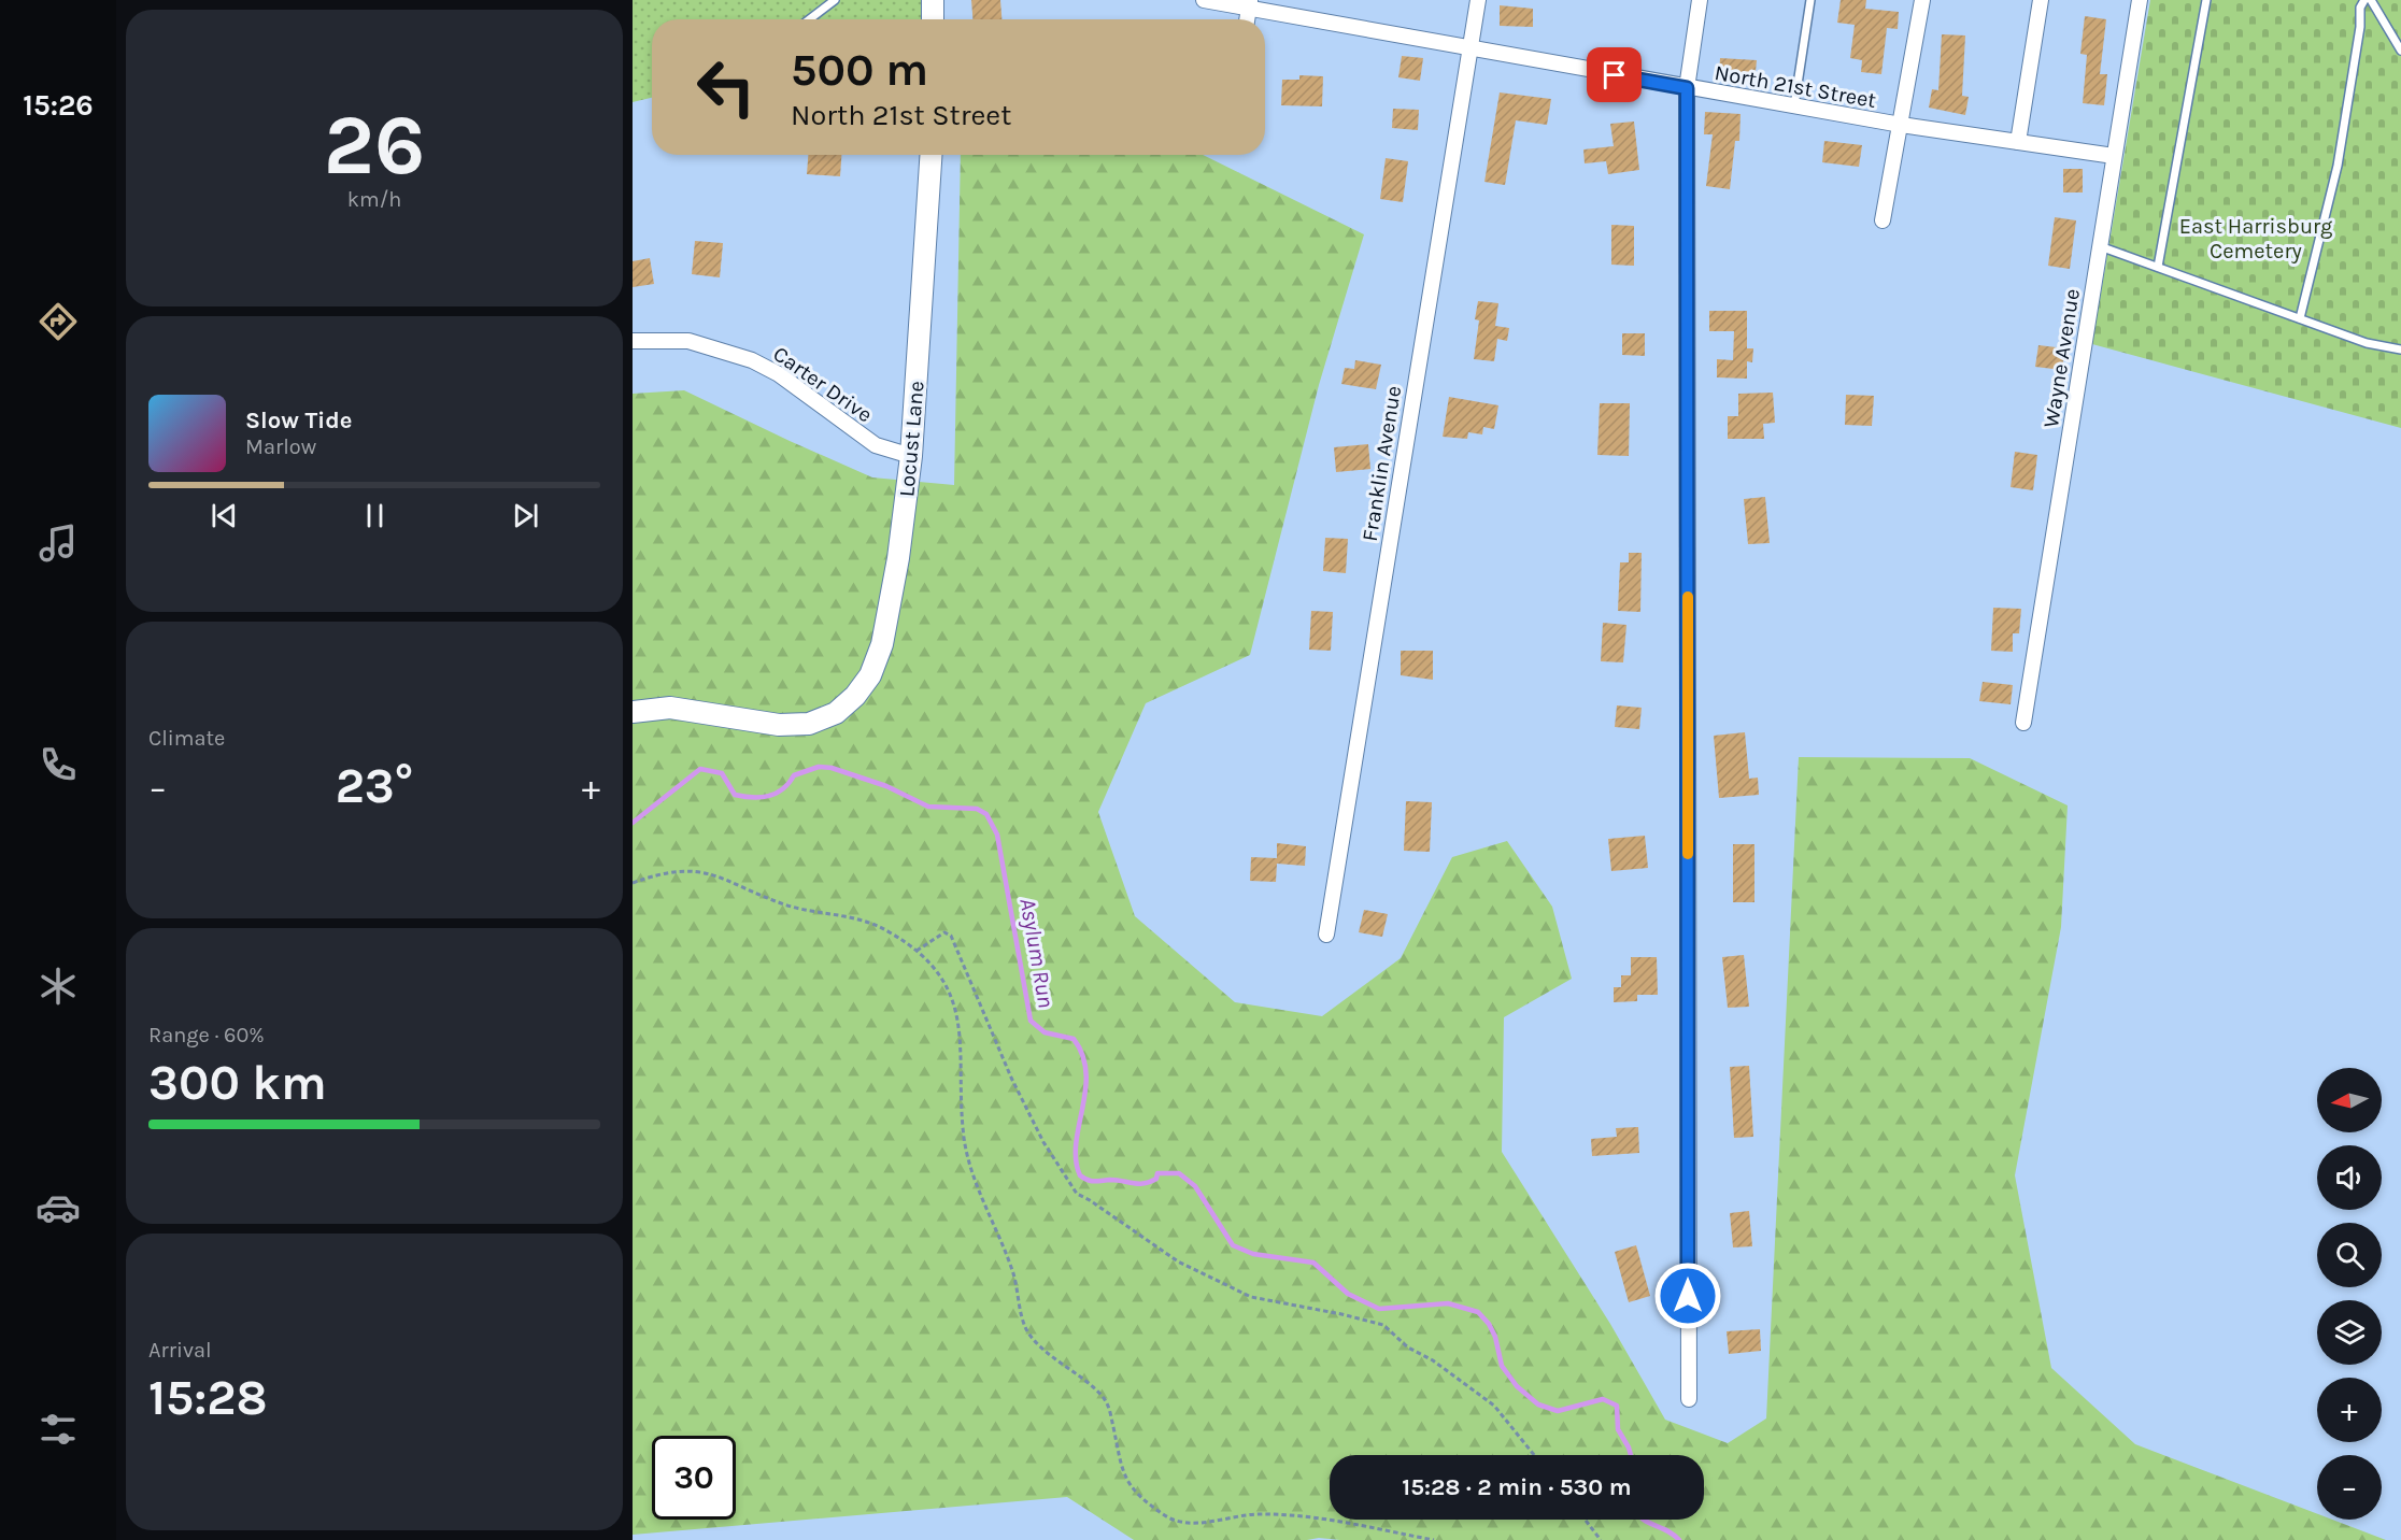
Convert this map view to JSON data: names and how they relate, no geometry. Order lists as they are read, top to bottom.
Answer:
{
  "streets": {
    "street": [
      "North 21st Street",
      "Wayne Avenue",
      "Carter Drive",
      "Locust Lane",
      "Franklin Avenue"
    ]
  },
  "crossings": [
    ["North 21st Street", "Wayne Avenue"],
    ["North 21st Street", "Franklin Avenue"],
    ["Carter Drive", "Locust Lane"]
  ],
  "water": ["Asylum Run"],
  "parks": ["East Harrisburg Cemetery"],
  "north": "left",
  "page": {
    "tabs": "15:26",
    "tile": [
      ["26", "km/h"],
      "Climate",
      ["Range · 60%", "300 km"],
      ["Arrival", "15:28"]
    ],
    "turn": ["500 m", "North 21st Street"],
    "song": ["Slow Tide", "Marlow"],
    "heat": ["−", "23°", "+"],
    "map_buttons": ["+", "−"],
    "limit": "30",
    "trip": "15:28 · 2 min · 530 m"
  }
}
